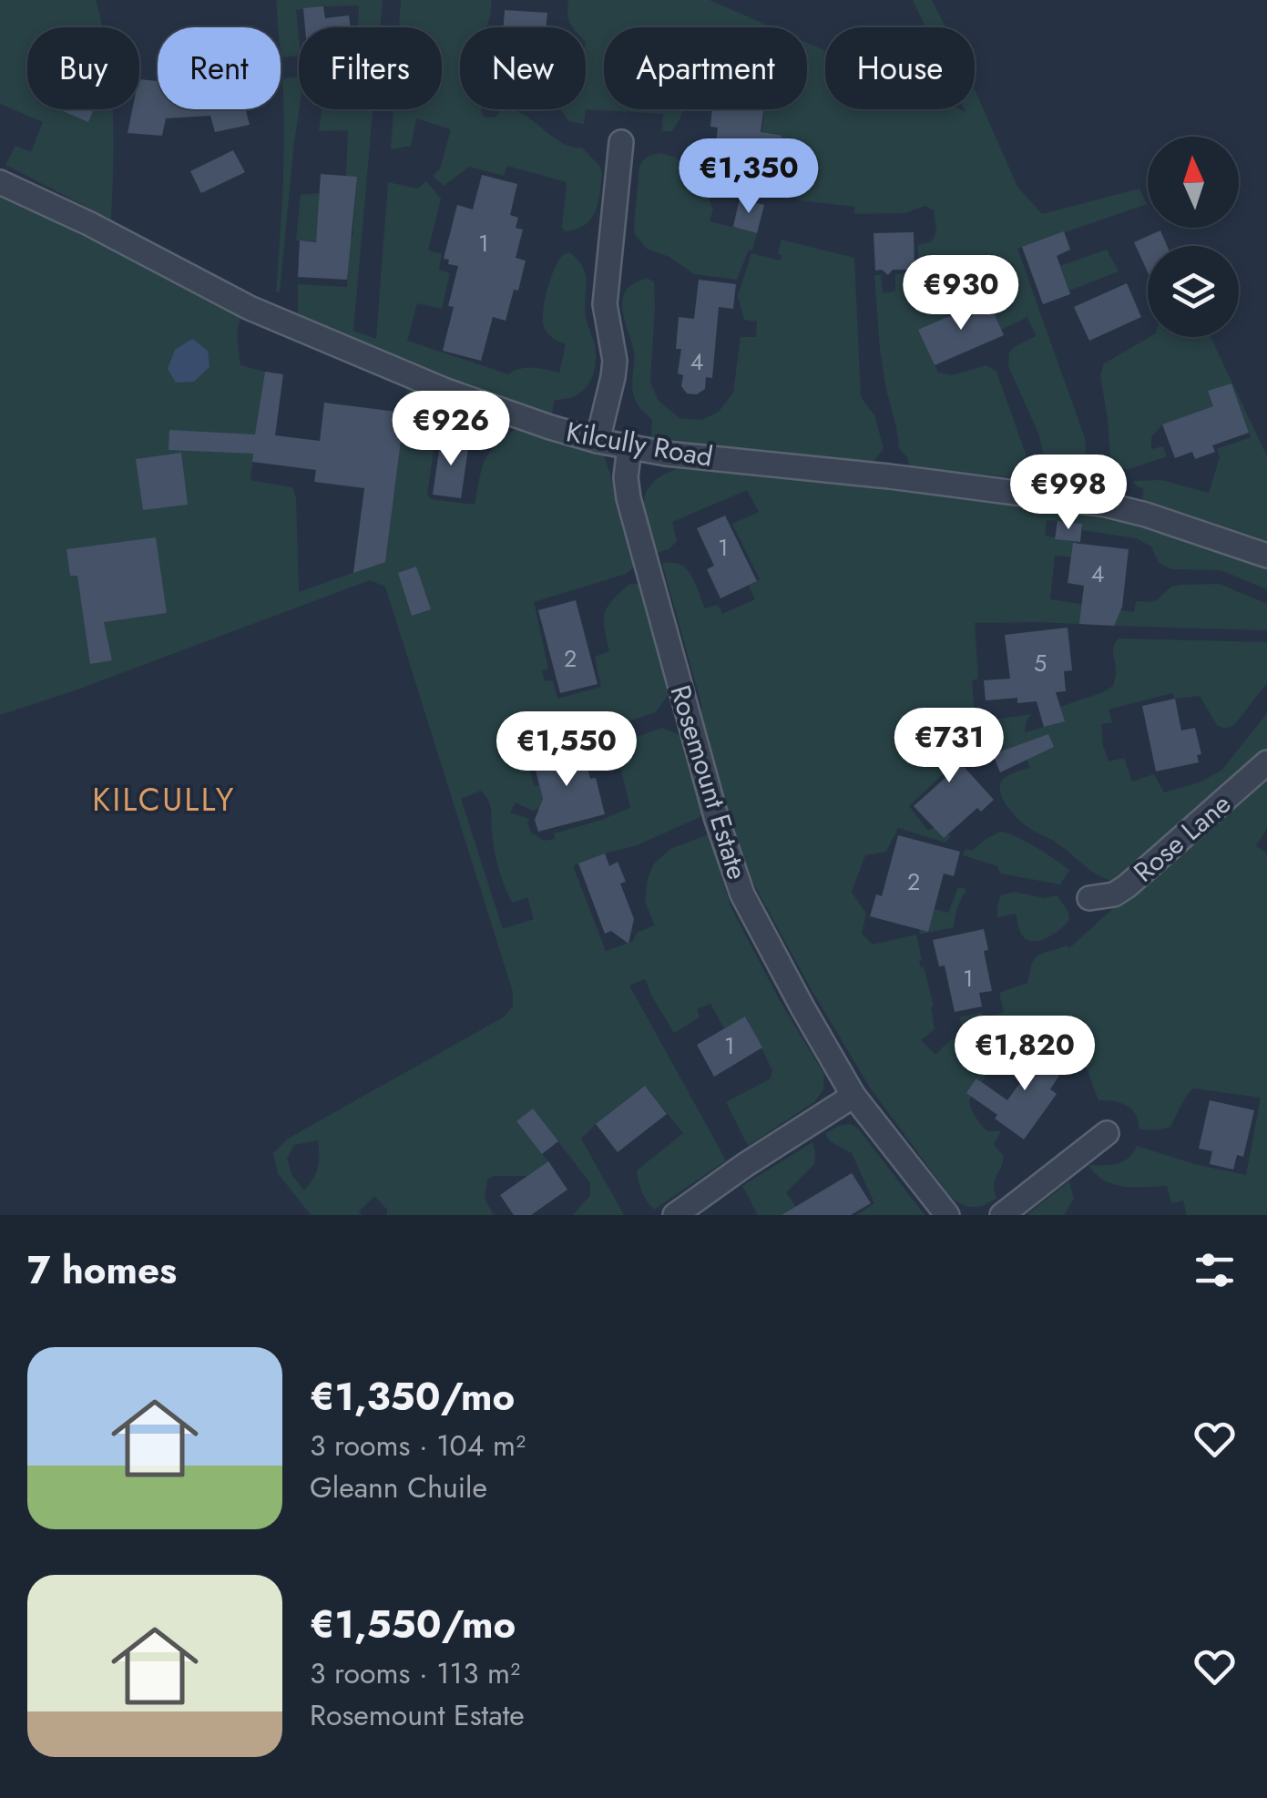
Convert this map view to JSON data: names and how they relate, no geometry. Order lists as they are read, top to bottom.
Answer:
{
  "streets": {
    "street": ["Kilcully Road", "Rosemount Estate", "Rose Lane"]
  },
  "crossings": [
    ["Kilcully Road", "Rosemount Estate"]
  ],
  "districts": ["KILCULLY"],
  "house_numbers": [
    "1",
    "4",
    "1",
    "4",
    "2",
    "5",
    "2",
    "1",
    "1"
  ],
  "north": "top",
  "page": {
    "chip": [
      "Buy",
      "Rent",
      "Filters",
      "New",
      "Apartment",
      "House"
    ],
    "price": [
      "€1,350",
      "€930",
      "€926",
      "€998",
      "€731",
      "€1,550",
      "€1,820"
    ],
    "heading": "7 homes",
    "list": [
      {
        "name": "€1,350/mo",
        "note": "3 rooms · 104 m² · Gleann Chuile"
      },
      {
        "name": "€1,550/mo",
        "note": "3 rooms · 113 m² · Rosemount Estate"
      }
    ]
  }
}
